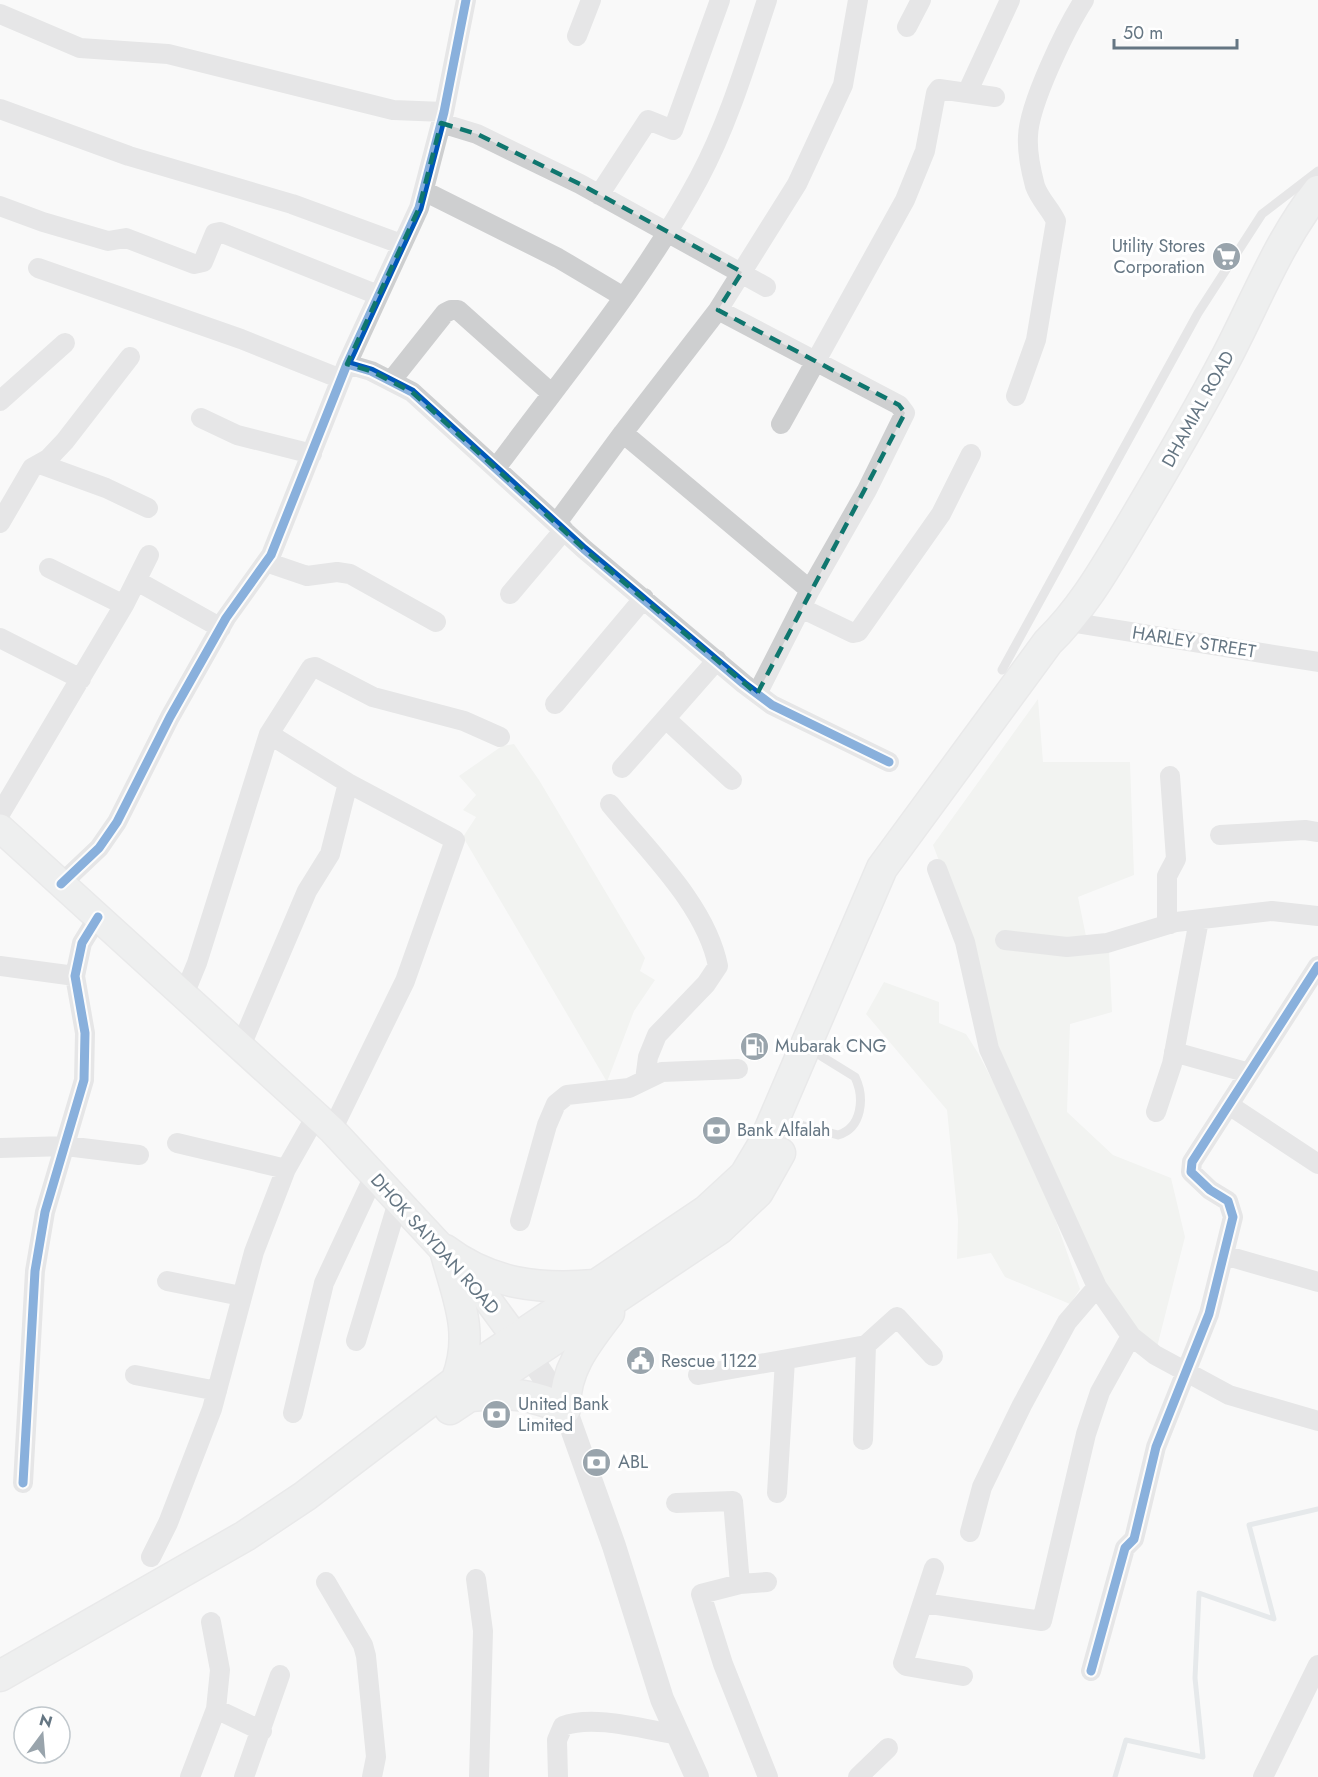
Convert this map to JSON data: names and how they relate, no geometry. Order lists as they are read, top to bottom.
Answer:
{
  "streets": {
    "main road": ["DHAMIAL ROAD", "DHOK SAIYDAN ROAD"],
    "street": ["HARLEY STREET"]
  },
  "crossings": [
    ["DHAMIAL ROAD", "HARLEY STREET"]
  ],
  "places": {
    "supermarket": ["Utility Stores Corporation"],
    "fuel station": ["Mubarak CNG"],
    "bank": ["Bank Alfalah", "United Bank Limited", "ABL"],
    "public building": ["Rescue 1122"]
  },
  "scale_bar": "50 m",
  "north": "top"
}
